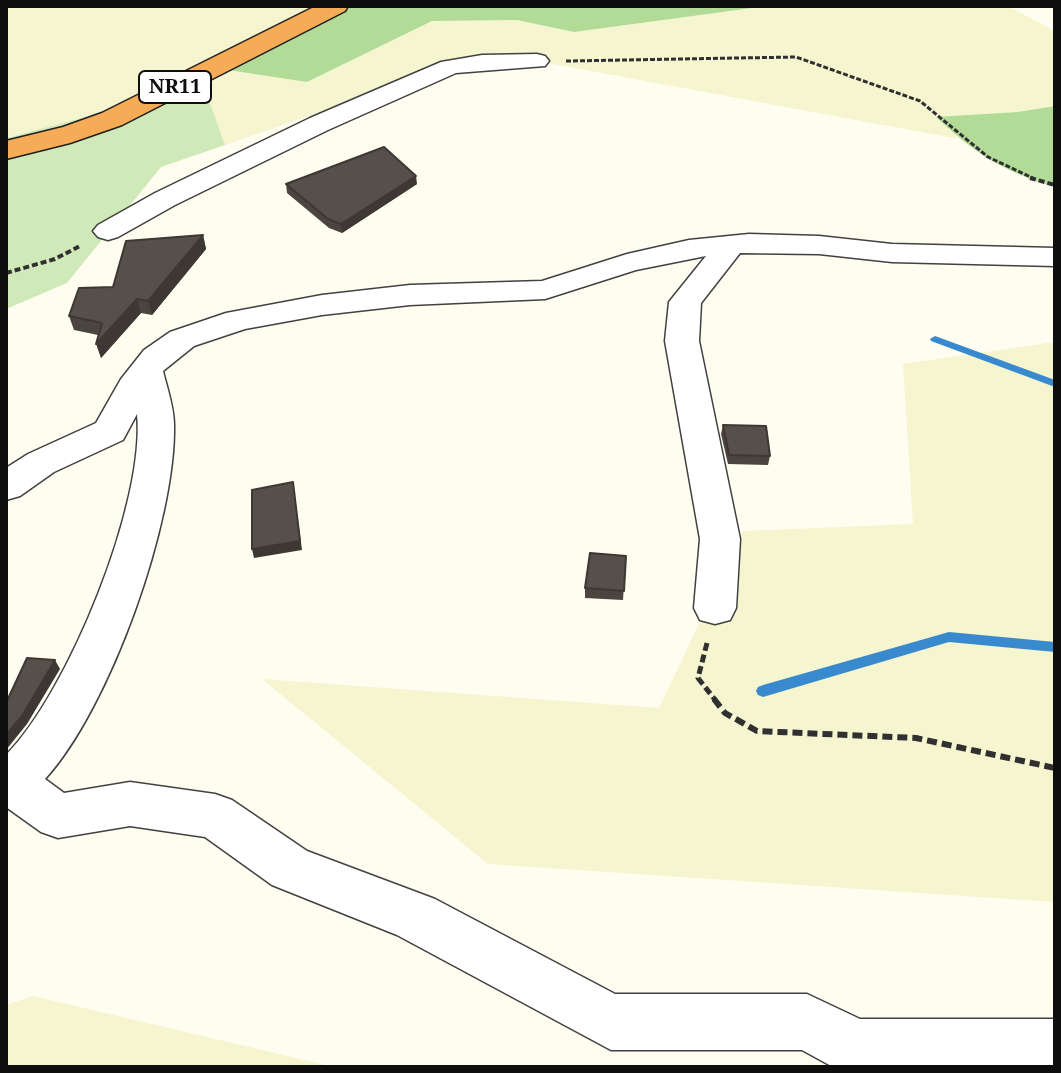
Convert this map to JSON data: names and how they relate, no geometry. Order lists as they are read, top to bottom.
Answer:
{
  "streets": {
    "highway": ["NR11"]
  }
}
